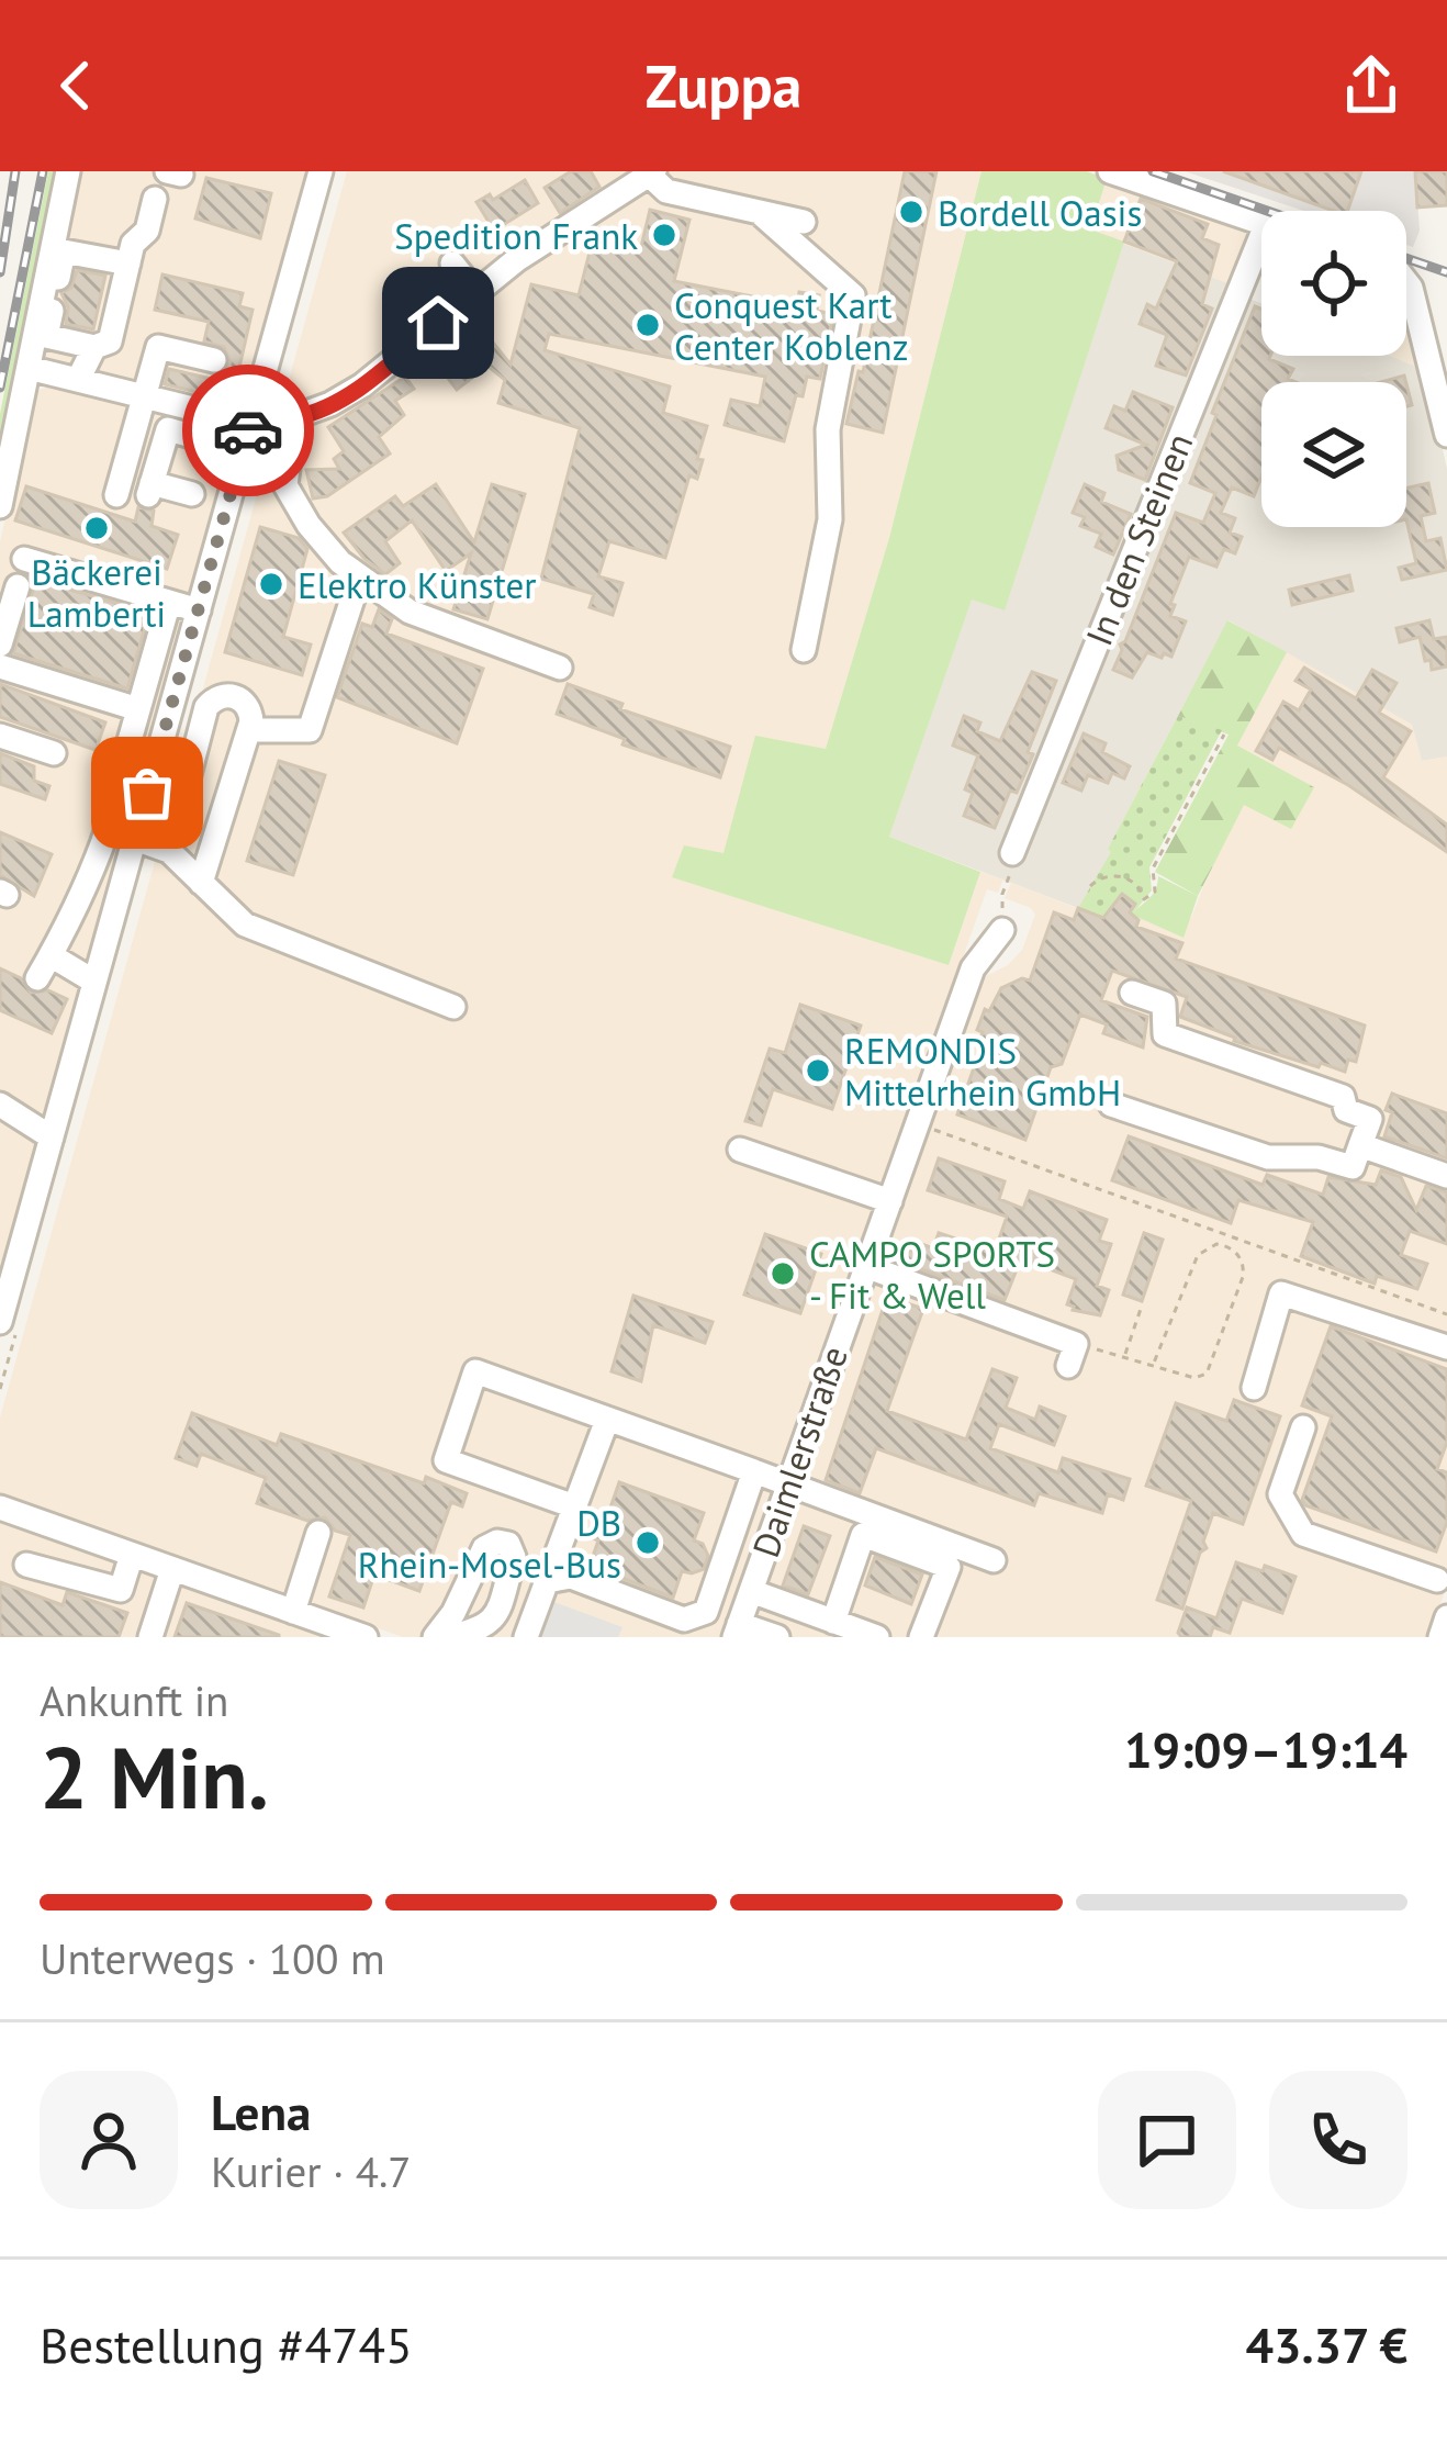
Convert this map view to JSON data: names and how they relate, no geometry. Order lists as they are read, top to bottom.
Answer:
{
  "streets": {
    "street": ["In den Steinen", "Daimlerstraße"]
  },
  "places": [
    "Bordell Oasis",
    "Spedition Frank",
    "Conquest Kart Center Koblenz",
    "Bäckerei Lamberti",
    "Elektro Künster",
    "REMONDIS Mittelrhein GmbH",
    "CAMPO SPORTS - Fit & Well",
    "DB Rhein-Mosel-Bus"
  ],
  "page": {
    "header": "Zuppa",
    "heading": ["2 Min.", "Ankunft in", "19:09–19:14"],
    "panel": [
      "Lena",
      "Kurier · 4.7",
      "Bestellung #4745",
      "43.37 €"
    ],
    "bar": "Unterwegs · 100 m"
  }
}
